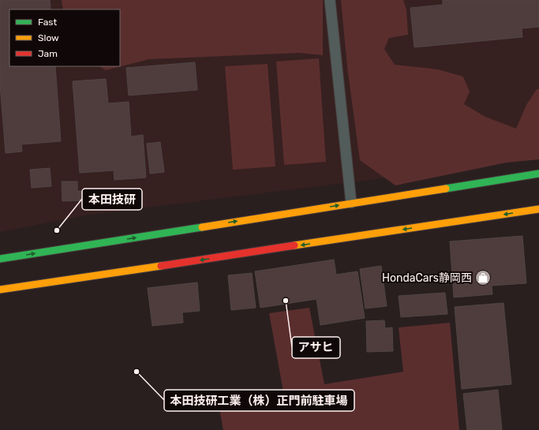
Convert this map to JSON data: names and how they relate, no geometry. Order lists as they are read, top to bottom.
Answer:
{
  "places": {
    "other": ["本田技研", "アサヒ", "本田技研工業（株）正門前駐車場"],
    "shop": ["HondaCars静岡西"]
  },
  "legend": ["Fast", "Slow", "Jam"]
}
